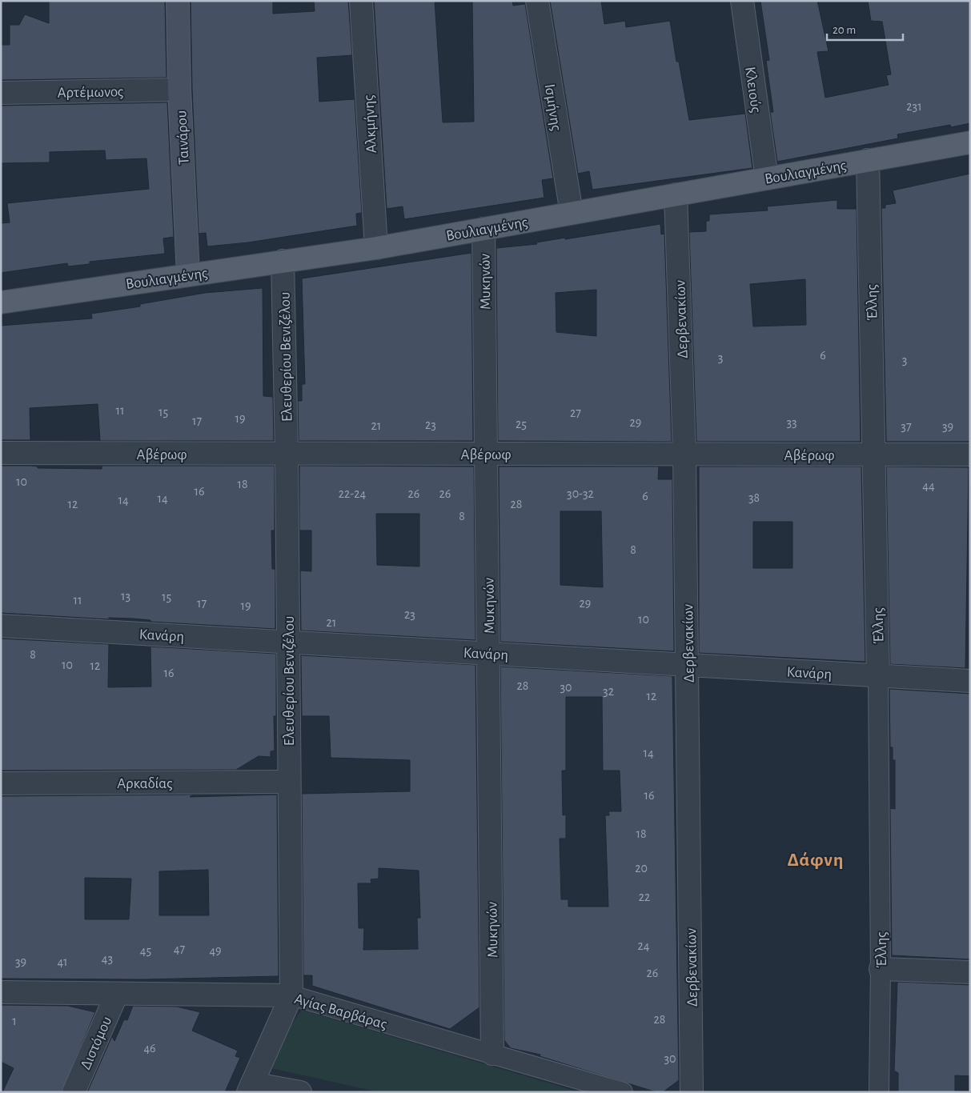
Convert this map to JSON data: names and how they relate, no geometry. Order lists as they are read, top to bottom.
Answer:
{
  "streets": {
    "main road": ["Ταινάρου", "Βουλιαγμένης"],
    "street": [
      "Κλειούς",
      "Αρτέμωνος",
      "Ισμήνης",
      "Αλκμήνης",
      "Μυκηνών",
      "Έλλης",
      "Δερβενακίων",
      "Ελευθερίου Βενιζέλου",
      "Αβέρωφ",
      "Κανάρη",
      "Αρκαδίας",
      "Αγίας Βαρβάρας",
      "Διστόμου"
    ]
  },
  "crossings": [
    ["Κλειούς", "Βουλιαγμένης"],
    ["Αρτέμωνος", "Ταινάρου"],
    ["Ισμήνης", "Βουλιαγμένης"],
    ["Αλκμήνης", "Βουλιαγμένης"],
    ["Ταινάρου", "Βουλιαγμένης"],
    ["Βουλιαγμένης", "Μυκηνών"],
    ["Βουλιαγμένης", "Έλλης"],
    ["Βουλιαγμένης", "Δερβενακίων"],
    ["Βουλιαγμένης", "Ελευθερίου Βενιζέλου"],
    ["Μυκηνών", "Αβέρωφ"],
    ["Μυκηνών", "Κανάρη"],
    ["Μυκηνών", "Αγίας Βαρβάρας"],
    ["Έλλης", "Αβέρωφ"],
    ["Έλλης", "Κανάρη"],
    ["Δερβενακίων", "Αβέρωφ"],
    ["Δερβενακίων", "Κανάρη"],
    ["Ελευθερίου Βενιζέλου", "Αβέρωφ"],
    ["Ελευθερίου Βενιζέλου", "Κανάρη"],
    ["Ελευθερίου Βενιζέλου", "Αρκαδίας"],
    ["Ελευθερίου Βενιζέλου", "Αγίας Βαρβάρας"],
    ["Αγίας Βαρβάρας", "Διστόμου"]
  ],
  "districts": ["Δάφνη"],
  "house_numbers": [
    "231",
    "6",
    "3",
    "3",
    "11",
    "15",
    "27",
    "19",
    "17",
    "29",
    "33",
    "25",
    "23",
    "21",
    "37",
    "39",
    "10",
    "18",
    "44",
    "16",
    "22-24",
    "26",
    "26",
    "30-32",
    "6",
    "38",
    "14",
    "14",
    "12",
    "28",
    "8",
    "8",
    "13",
    "15",
    "11",
    "17",
    "29",
    "19",
    "23",
    "10",
    "21",
    "8",
    "10",
    "12",
    "16",
    "28",
    "30",
    "32",
    "12",
    "14",
    "16",
    "18",
    "20",
    "22",
    "24",
    "47",
    "45",
    "49",
    "43",
    "39",
    "41",
    "26",
    "28",
    "1",
    "46",
    "30"
  ],
  "scale_bar": "20 m"
}
